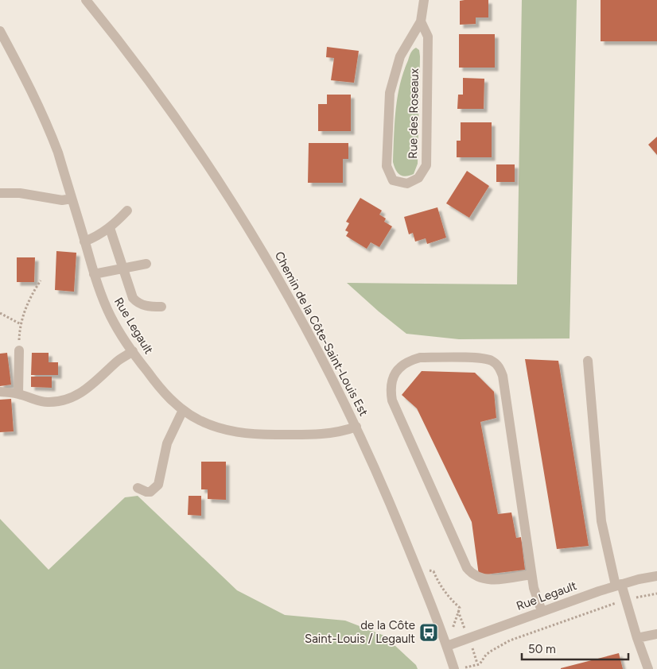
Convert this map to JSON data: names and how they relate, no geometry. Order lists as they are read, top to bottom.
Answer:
{
  "streets": {
    "street": ["Rue des Roseaux", "Rue Legault", "Chemin de la Côte-Saint-Louis Est"]
  },
  "crossings": [
    ["Rue Legault", "Chemin de la Côte-Saint-Louis Est"]
  ],
  "places": {
    "bus stop": ["de la Côte Saint-Louis / Legault"]
  },
  "scale_bar": "50 m"
}
